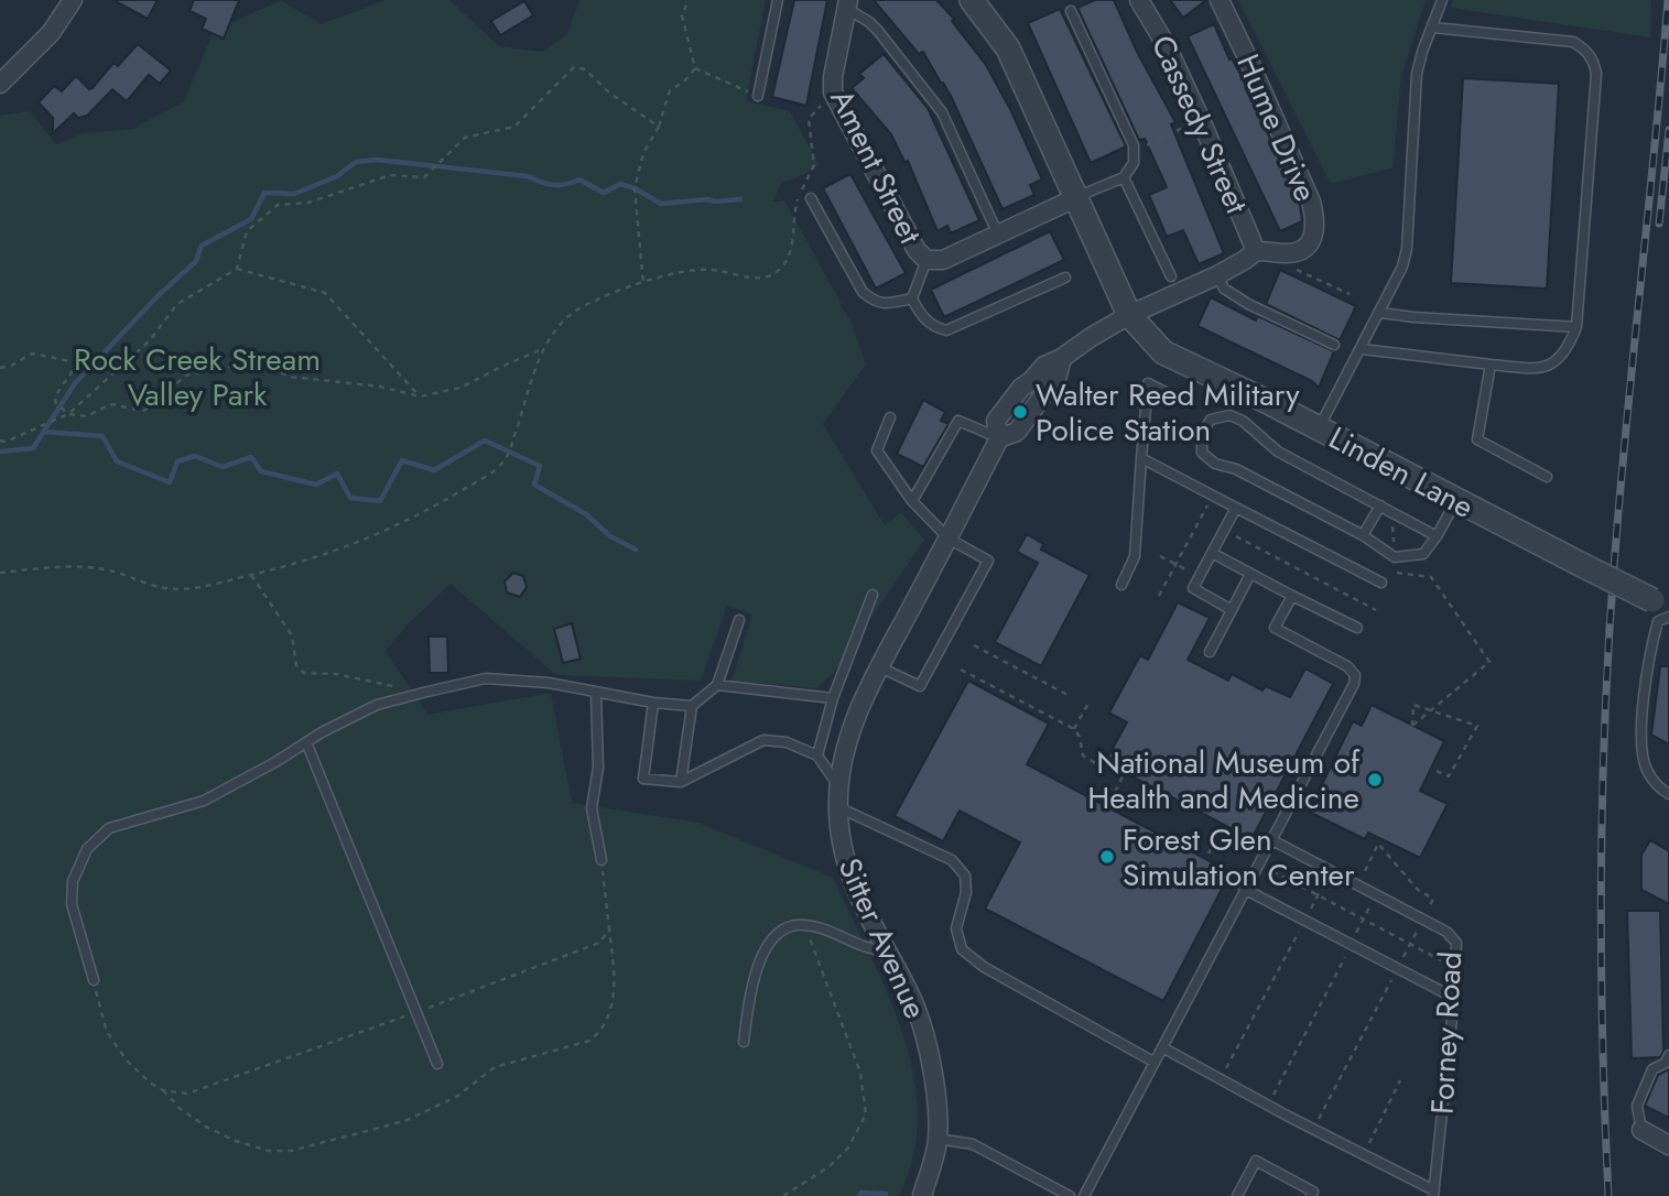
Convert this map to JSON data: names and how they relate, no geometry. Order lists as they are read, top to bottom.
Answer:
{
  "streets": {
    "street": [
      "Cassedy Street",
      "Hume Drive",
      "Ament Street",
      "Linden Lane",
      "Sitter Avenue"
    ],
    "lane": ["Forney Road"]
  },
  "crossings": [
    ["Cassedy Street", "Hume Drive"],
    ["Ament Street", "Linden Lane"],
    ["Linden Lane", "Sitter Avenue"]
  ],
  "parks": ["Rock Creek Stream Valley Park"],
  "places": ["Walter Reed Military Police Station", "National Museum of Health and Medicine", "Forest Glen Simulation Center"]
}
